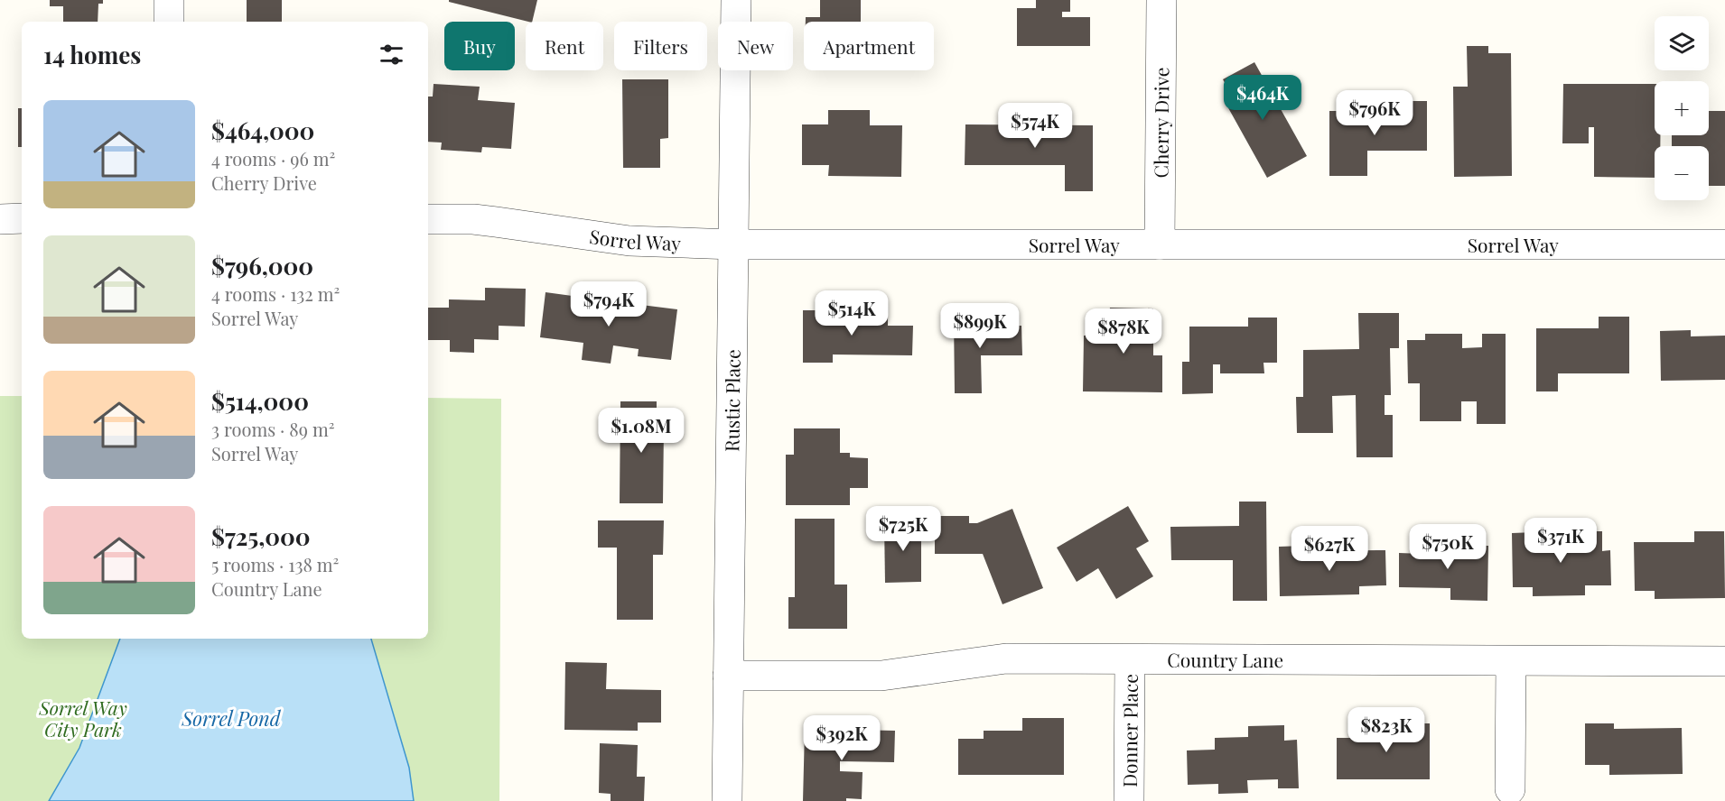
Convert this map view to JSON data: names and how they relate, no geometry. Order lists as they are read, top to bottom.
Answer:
{
  "streets": {
    "street": [
      "Cherry Drive",
      "Sorrel Way",
      "Rustic Place",
      "Country Lane",
      "Donner Place"
    ]
  },
  "crossings": [
    ["Cherry Drive", "Sorrel Way"],
    ["Sorrel Way", "Rustic Place"],
    ["Rustic Place", "Country Lane"],
    ["Country Lane", "Donner Place"]
  ],
  "water": ["Sorrel Pond"],
  "parks": ["Sorrel Way City Park"],
  "page": {
    "map_buttons": ["+", "−"],
    "chip": [
      "Buy",
      "Rent",
      "Filters",
      "New",
      "Apartment"
    ],
    "heading": "14 homes",
    "price": [
      "$464K",
      "$796K",
      "$574K",
      "$794K",
      "$514K",
      "$899K",
      "$878K",
      "$1.08M",
      "$725K",
      "$371K",
      "$750K",
      "$627K",
      "$823K",
      "$392K"
    ],
    "list": [
      {
        "name": "$464,000",
        "note": "4 rooms · 96 m² · Cherry Drive"
      },
      {
        "name": "$796,000",
        "note": "4 rooms · 132 m² · Sorrel Way"
      },
      {
        "name": "$514,000",
        "note": "3 rooms · 89 m² · Sorrel Way"
      },
      {
        "name": "$725,000",
        "note": "5 rooms · 138 m² · Country Lane"
      }
    ]
  }
}
